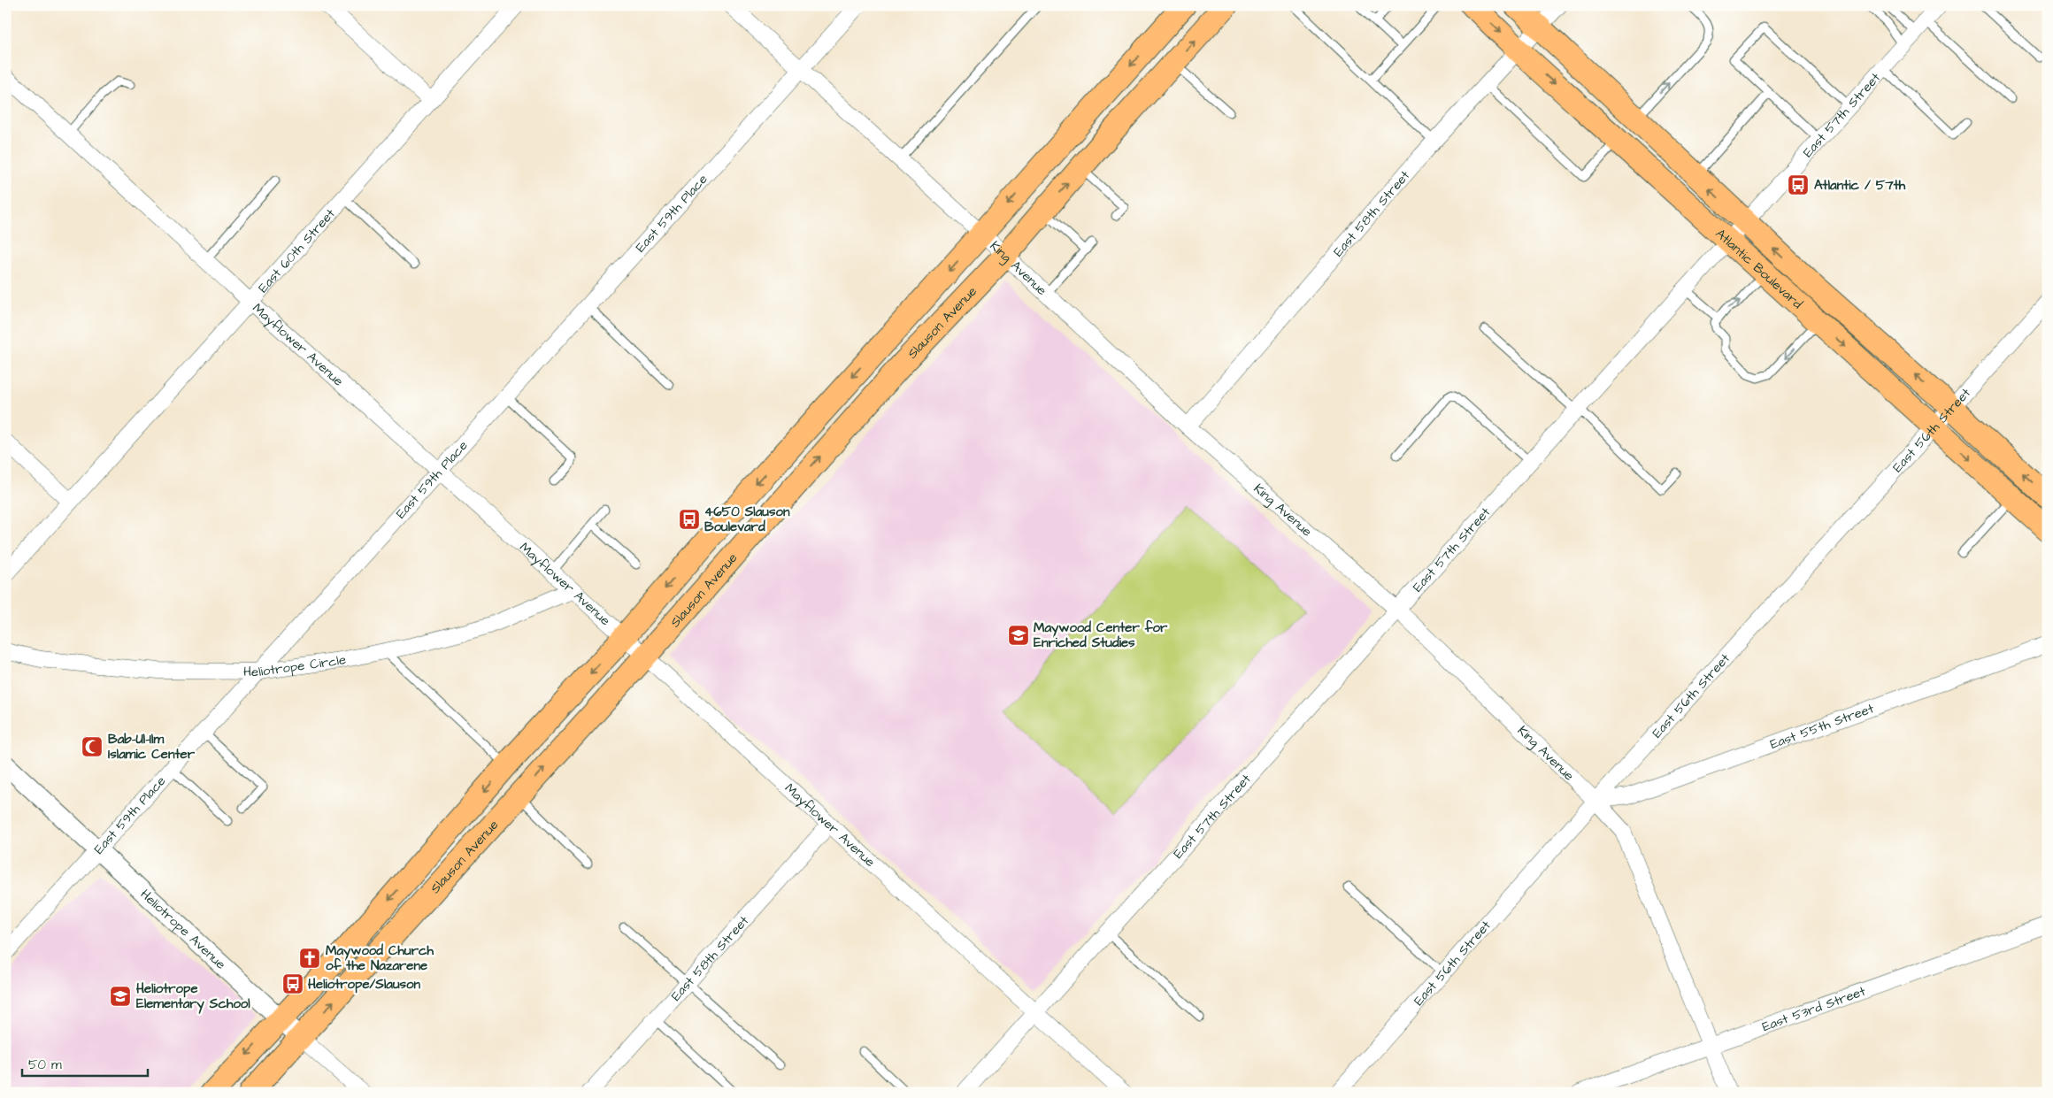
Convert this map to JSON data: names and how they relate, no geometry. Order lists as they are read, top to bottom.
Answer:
{
  "streets": {
    "main road": ["Atlantic Boulevard", "Slauson Avenue"],
    "street": [
      "East 57th Street",
      "East 59th Place",
      "East 58th Street",
      "East 60th Street",
      "King Avenue",
      "Mayflower Avenue",
      "East 56th Street",
      "Heliotrope Circle",
      "East 55th Street",
      "Heliotrope Avenue",
      "East 53rd Street"
    ]
  },
  "crossings": [
    ["East 57th Street", "Atlantic Boulevard"],
    ["East 57th Street", "King Avenue"],
    ["East 57th Street", "Mayflower Avenue"],
    ["East 59th Place", "King Avenue"],
    ["East 59th Place", "Mayflower Avenue"],
    ["East 59th Place", "Heliotrope Circle"],
    ["East 59th Place", "Heliotrope Avenue"],
    ["East 58th Street", "Atlantic Boulevard"],
    ["East 58th Street", "King Avenue"],
    ["East 58th Street", "Mayflower Avenue"],
    ["East 60th Street", "Mayflower Avenue"],
    ["Atlantic Boulevard", "East 56th Street"],
    ["King Avenue", "Slauson Avenue"],
    ["King Avenue", "East 56th Street"],
    ["King Avenue", "East 55th Street"],
    ["King Avenue", "East 53rd Street"],
    ["Slauson Avenue", "Mayflower Avenue"],
    ["Slauson Avenue", "Heliotrope Avenue"],
    ["Mayflower Avenue", "Heliotrope Circle"],
    ["East 56th Street", "East 55th Street"]
  ],
  "places": {
    "bus stop": ["Atlantic / 57th", "4650 Slauson Boulevard", "Heliotrope/Slauson"],
    "school or university": ["Maywood Center for Enriched Studies", "Heliotrope Elementary School"],
    "mosque": ["Bab-Ul-Ilm Islamic Center"],
    "church": ["Maywood Church of the Nazarene"]
  },
  "scale_bar": "50 m"
}
